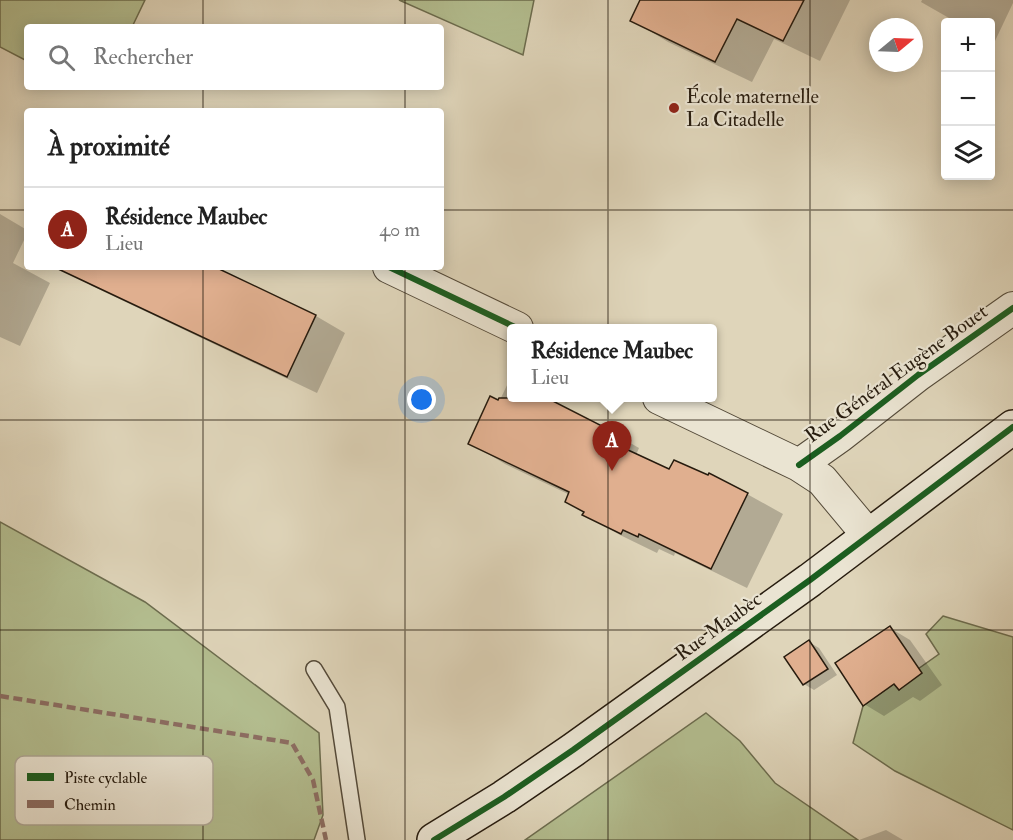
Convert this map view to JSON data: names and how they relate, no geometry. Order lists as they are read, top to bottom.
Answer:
{
  "streets": {
    "main road": ["Rue Maubèc"],
    "street": ["Rue Général Eugène Bouet"]
  },
  "places": ["École maternelle La Citadelle"],
  "legend": ["Piste cyclable", "Chemin"],
  "north": "right",
  "page": {
    "map_buttons": ["+", "−"],
    "search": "Rechercher",
    "heading": "À proximité",
    "list": [
      {
        "mark": "A",
        "name": "Résidence Maubec",
        "note": "Lieu",
        "value": "40 m"
      }
    ],
    "popup": ["Résidence Maubec", "Lieu"],
    "pins": "A"
  }
}
